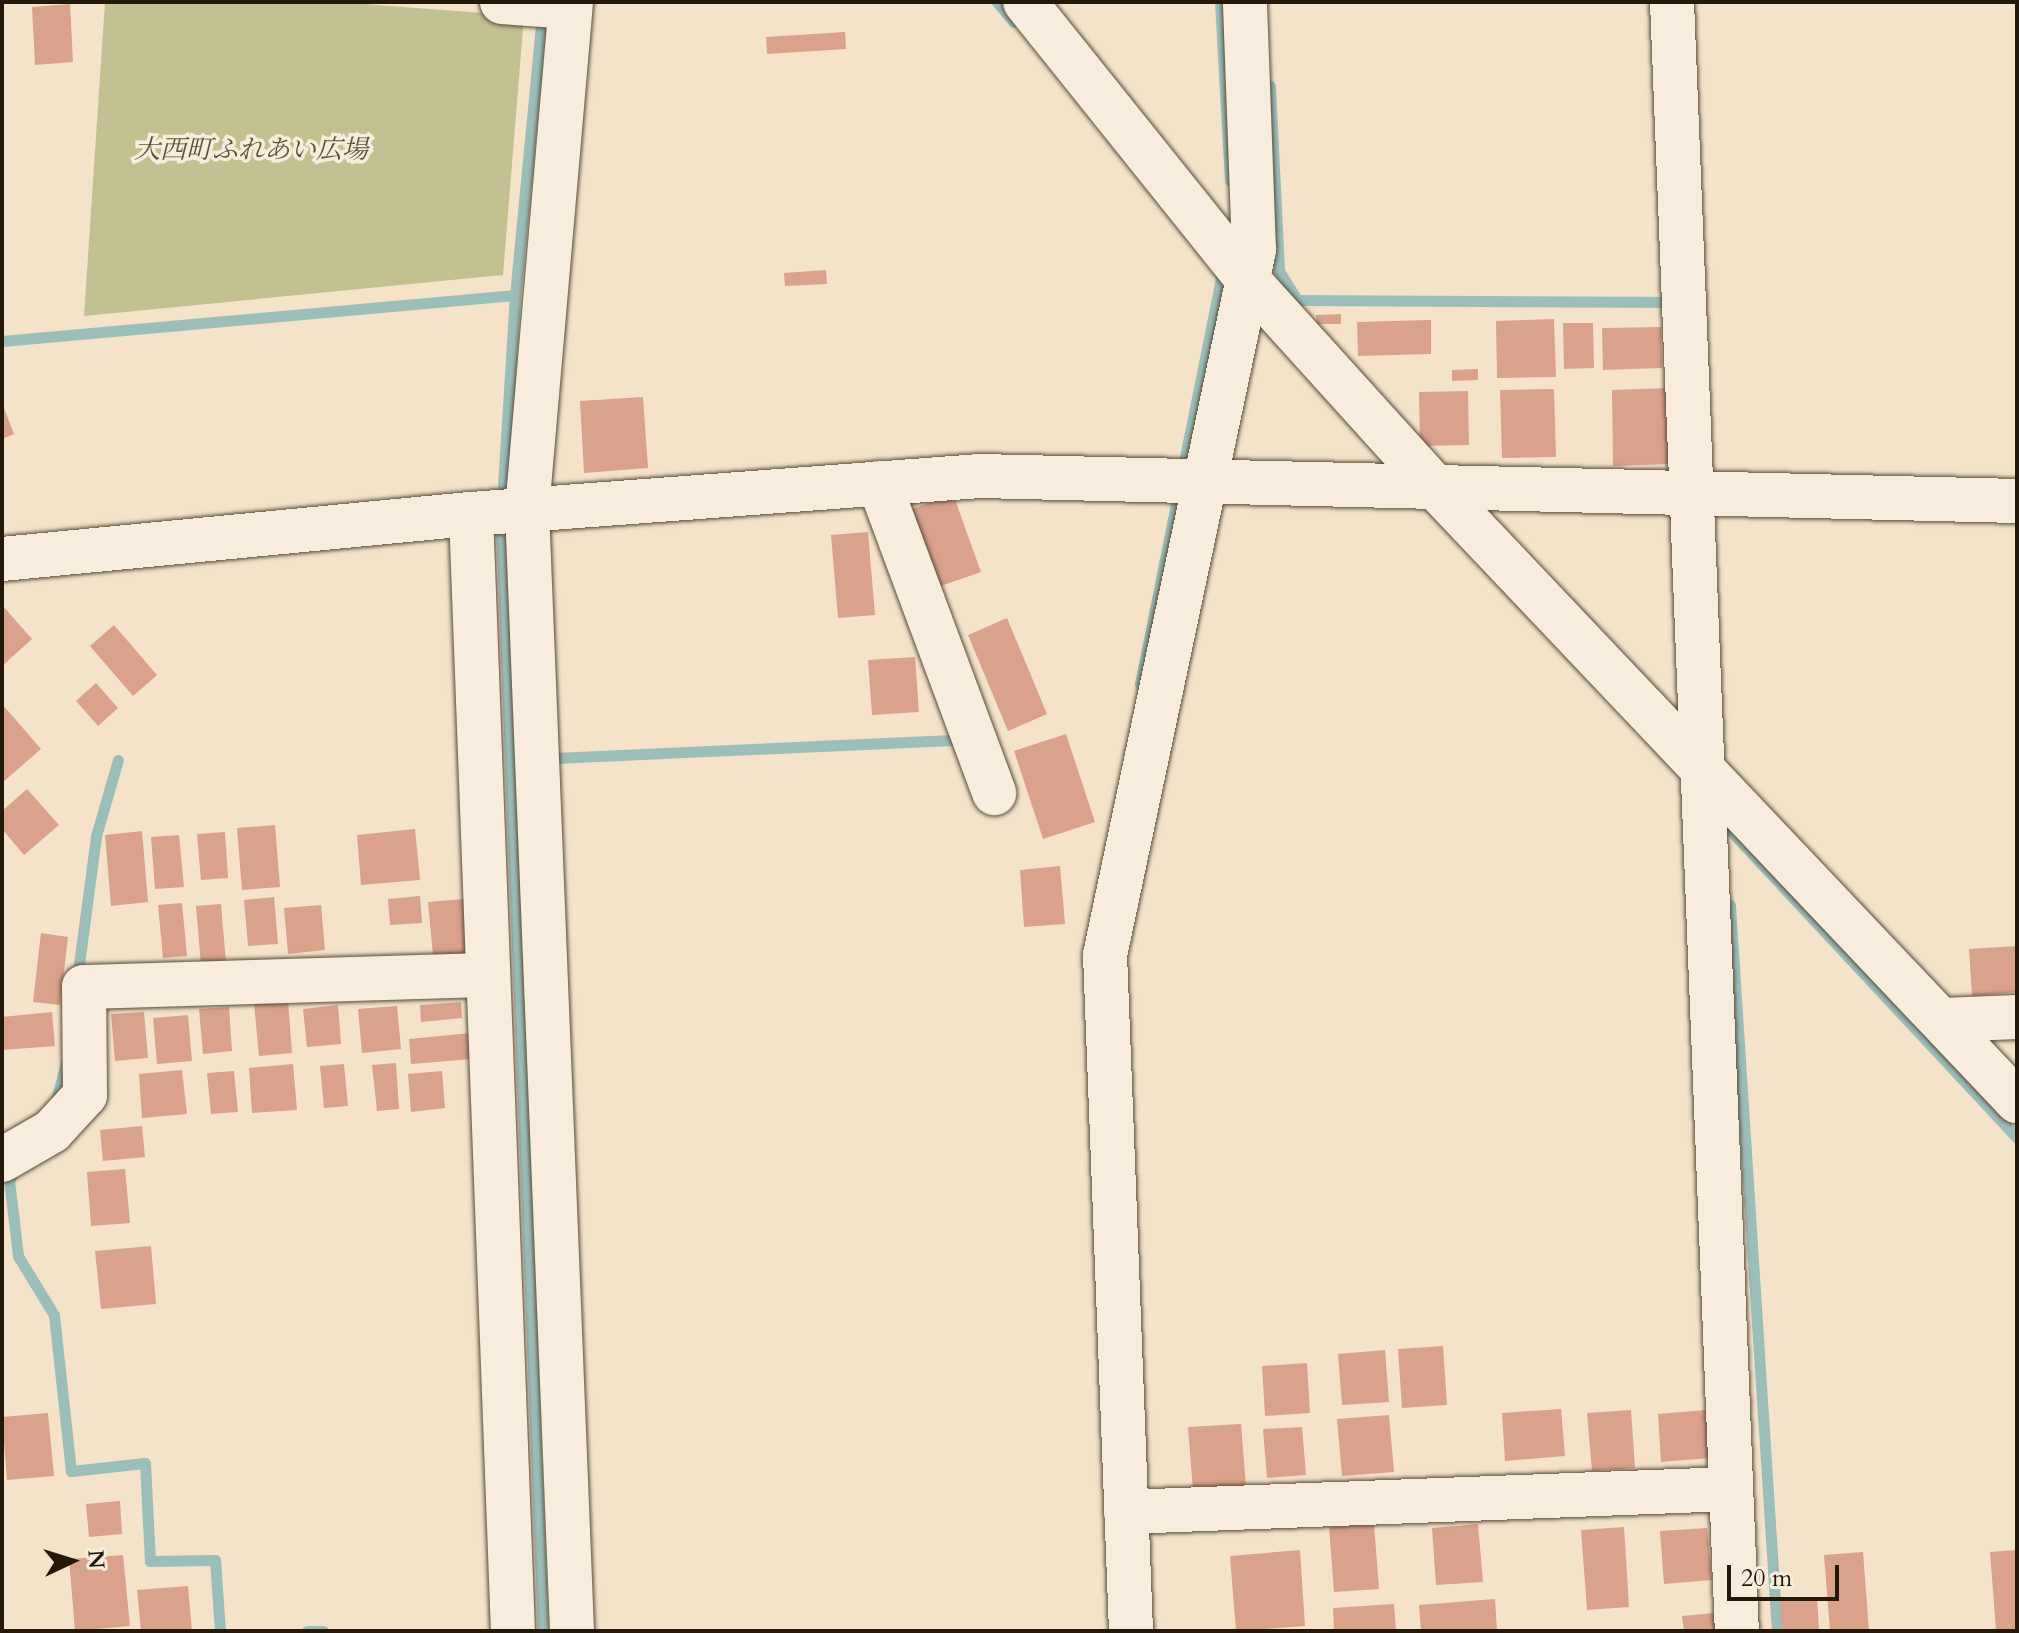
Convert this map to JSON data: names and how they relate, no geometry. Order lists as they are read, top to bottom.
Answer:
{
  "parks": ["大西町ふれあい広場"],
  "scale_bar": "20 m",
  "north": "right"
}
